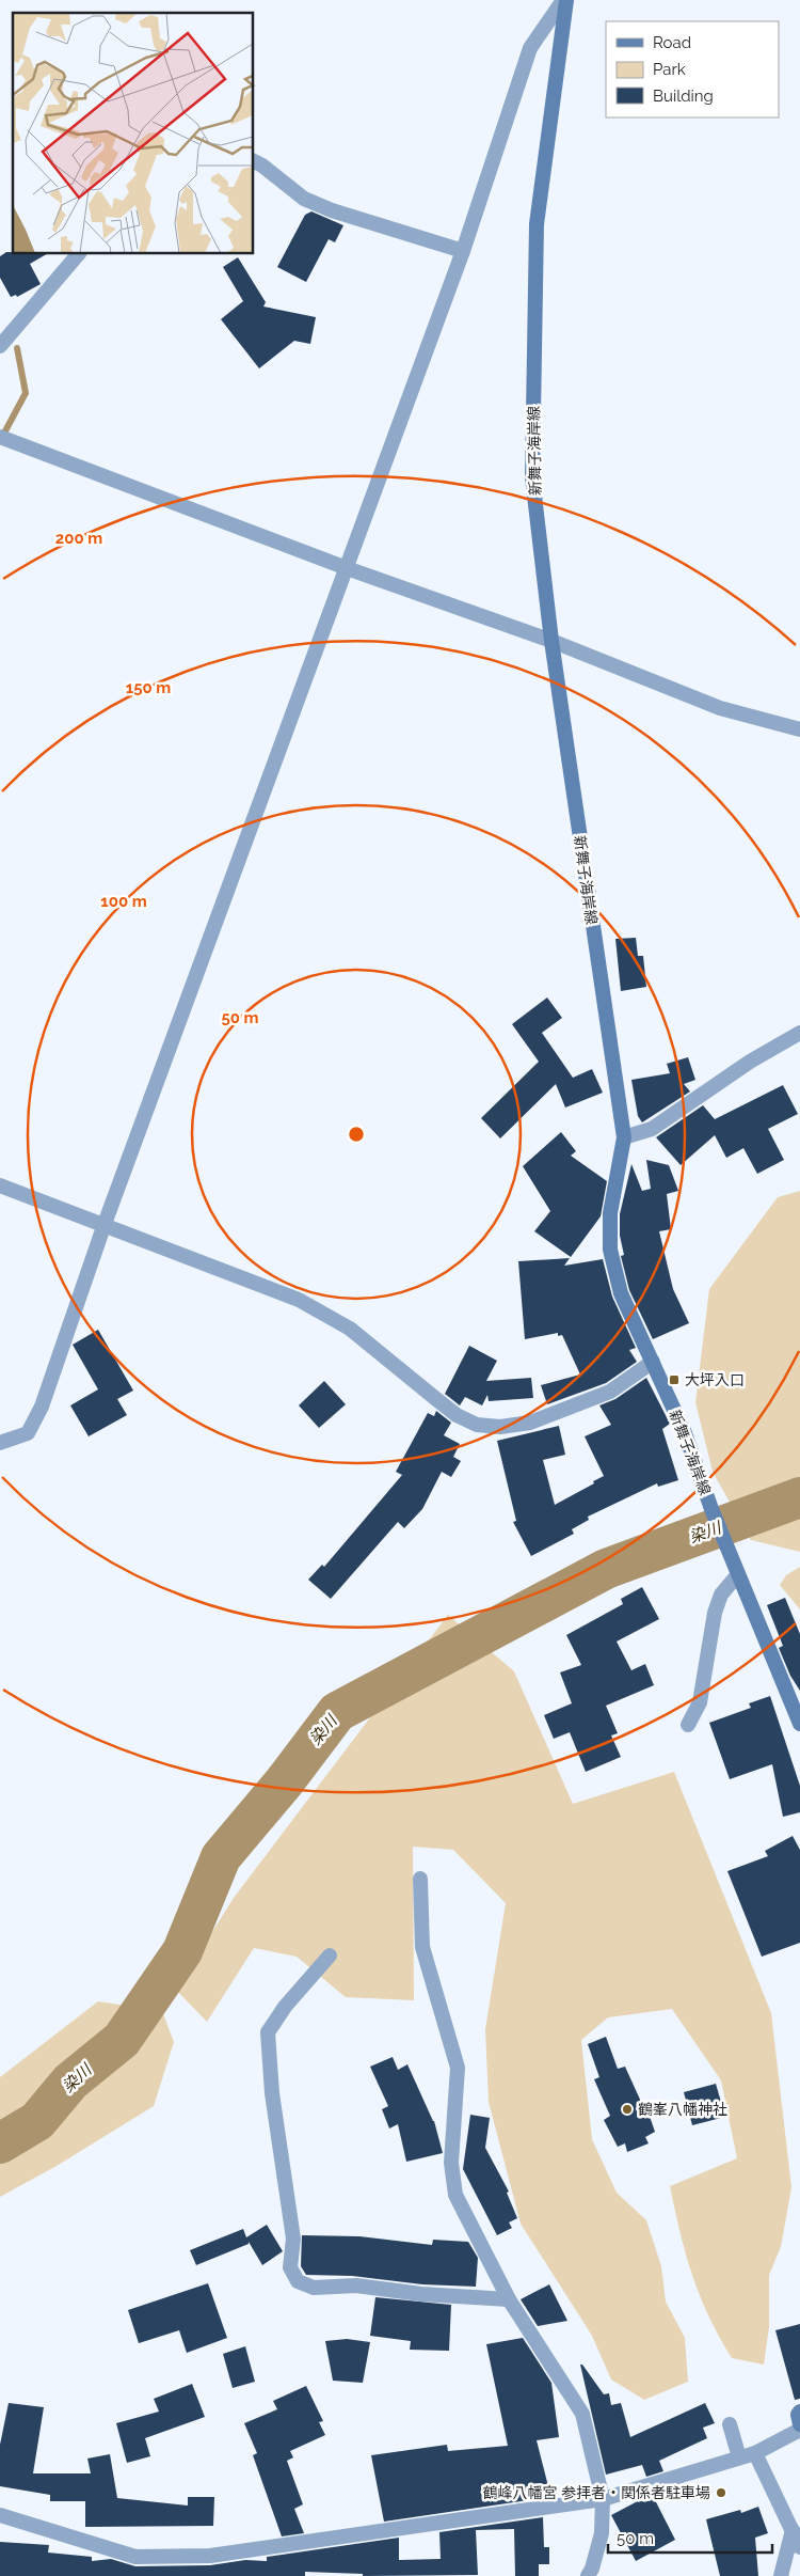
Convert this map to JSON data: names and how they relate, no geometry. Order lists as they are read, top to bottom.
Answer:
{
  "streets": {
    "main road": ["新舞子海岸線"]
  },
  "water": ["染川"],
  "places": {
    "transit": ["大坪入口"],
    "other": ["鶴峯八幡神社", "鶴峰八幡宮 参拝者・関係者駐車場"]
  },
  "legend": ["Road", "Park", "Building"],
  "scale_bar": "50 m",
  "rings": [
    "200 m",
    "150 m",
    "100 m",
    "50 m"
  ]
}
